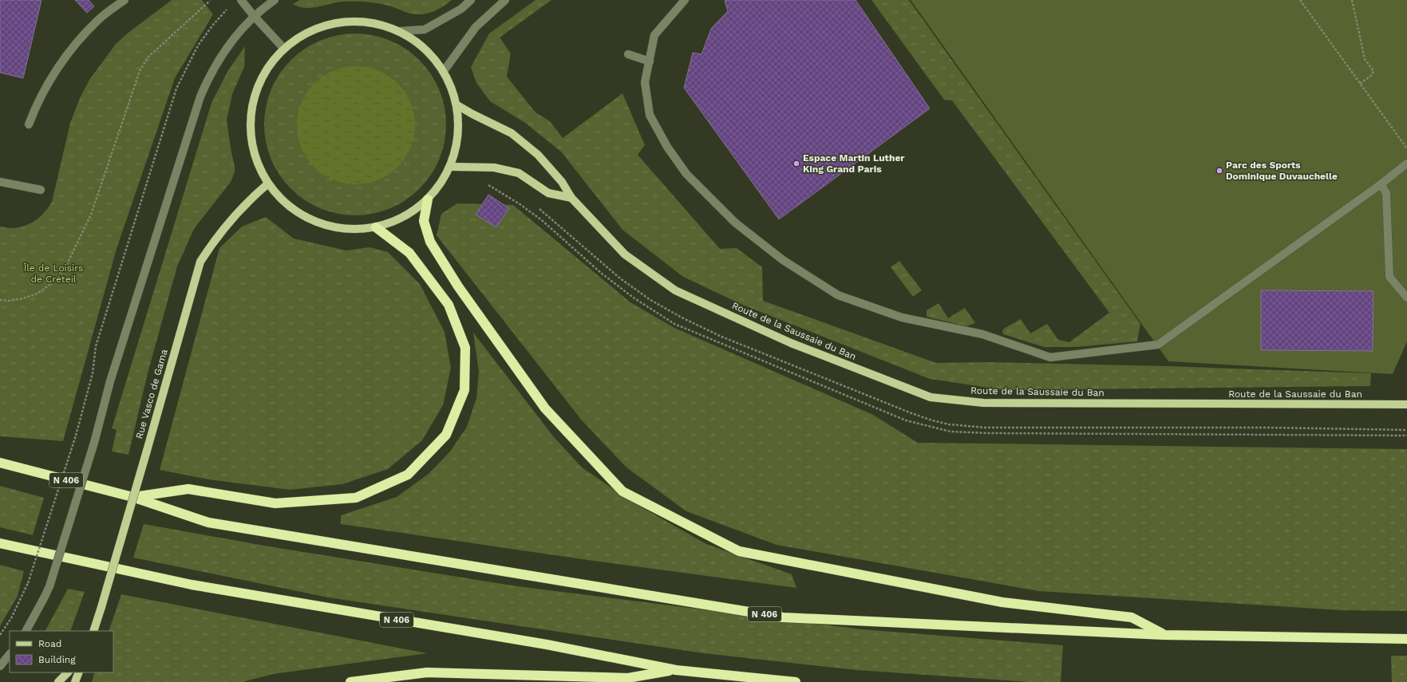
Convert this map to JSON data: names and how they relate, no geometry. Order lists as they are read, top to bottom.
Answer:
{
  "streets": {
    "highway": ["N 406"],
    "main road": ["Route de la Saussaie du Ban", "Rue Vasco de Gama"]
  },
  "parks": ["Île de Loisirs de Créteil"],
  "places": ["Espace Martin Luther King Grand Paris", "Parc des Sports Dominique Duvauchelle"],
  "legend": ["Road", "Building"]
}
